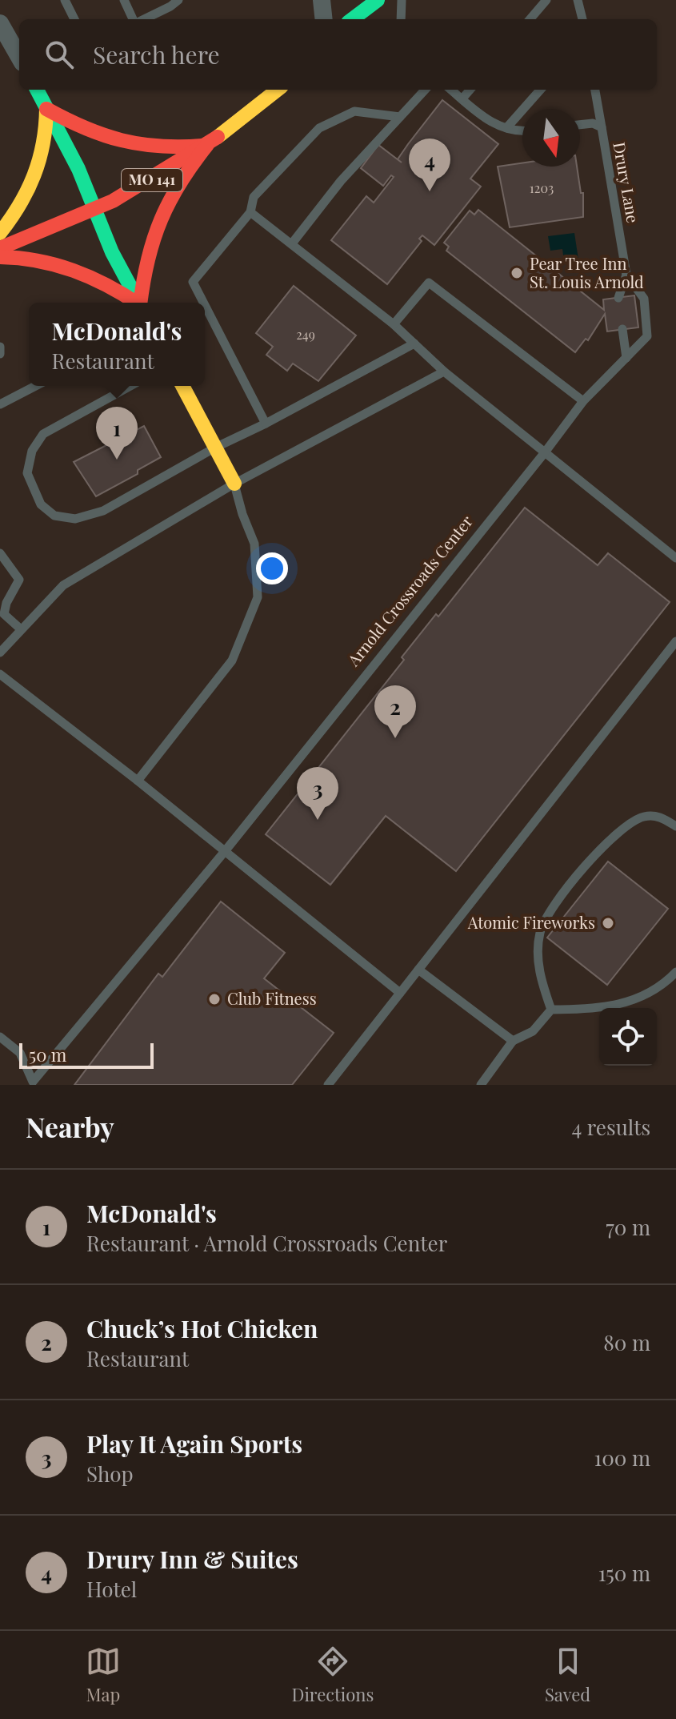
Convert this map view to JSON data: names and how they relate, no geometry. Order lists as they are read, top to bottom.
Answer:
{
  "streets": {
    "main road": ["MO 141"],
    "lane": ["Drury Lane", "Arnold Crossroads Center"]
  },
  "crossings": [
    ["Drury Lane", "Arnold Crossroads Center"]
  ],
  "places": ["Pear Tree Inn St. Louis Arnold", "Atomic Fireworks", "Club Fitness"],
  "house_numbers": ["1203", "249"],
  "scale_bar": "50 m",
  "north": "bottom",
  "page": {
    "search": "Search here",
    "pins": [
      "4",
      "1",
      "2",
      "3"
    ],
    "popup": ["McDonald's", "Restaurant"],
    "scale": "50 m",
    "heading": ["Nearby", "4 results"],
    "list": [
      {
        "mark": "1",
        "name": "McDonald's",
        "note": "Restaurant · Arnold Crossroads Center",
        "value": "70 m"
      },
      {
        "mark": "2",
        "name": "Chuck’s Hot Chicken",
        "note": "Restaurant",
        "value": "80 m"
      },
      {
        "mark": "3",
        "name": "Play It Again Sports",
        "note": "Shop",
        "value": "100 m"
      },
      {
        "mark": "4",
        "name": "Drury Inn & Suites",
        "note": "Hotel",
        "value": "150 m"
      }
    ],
    "nav": ["Map", "Directions", "Saved"]
  }
}
